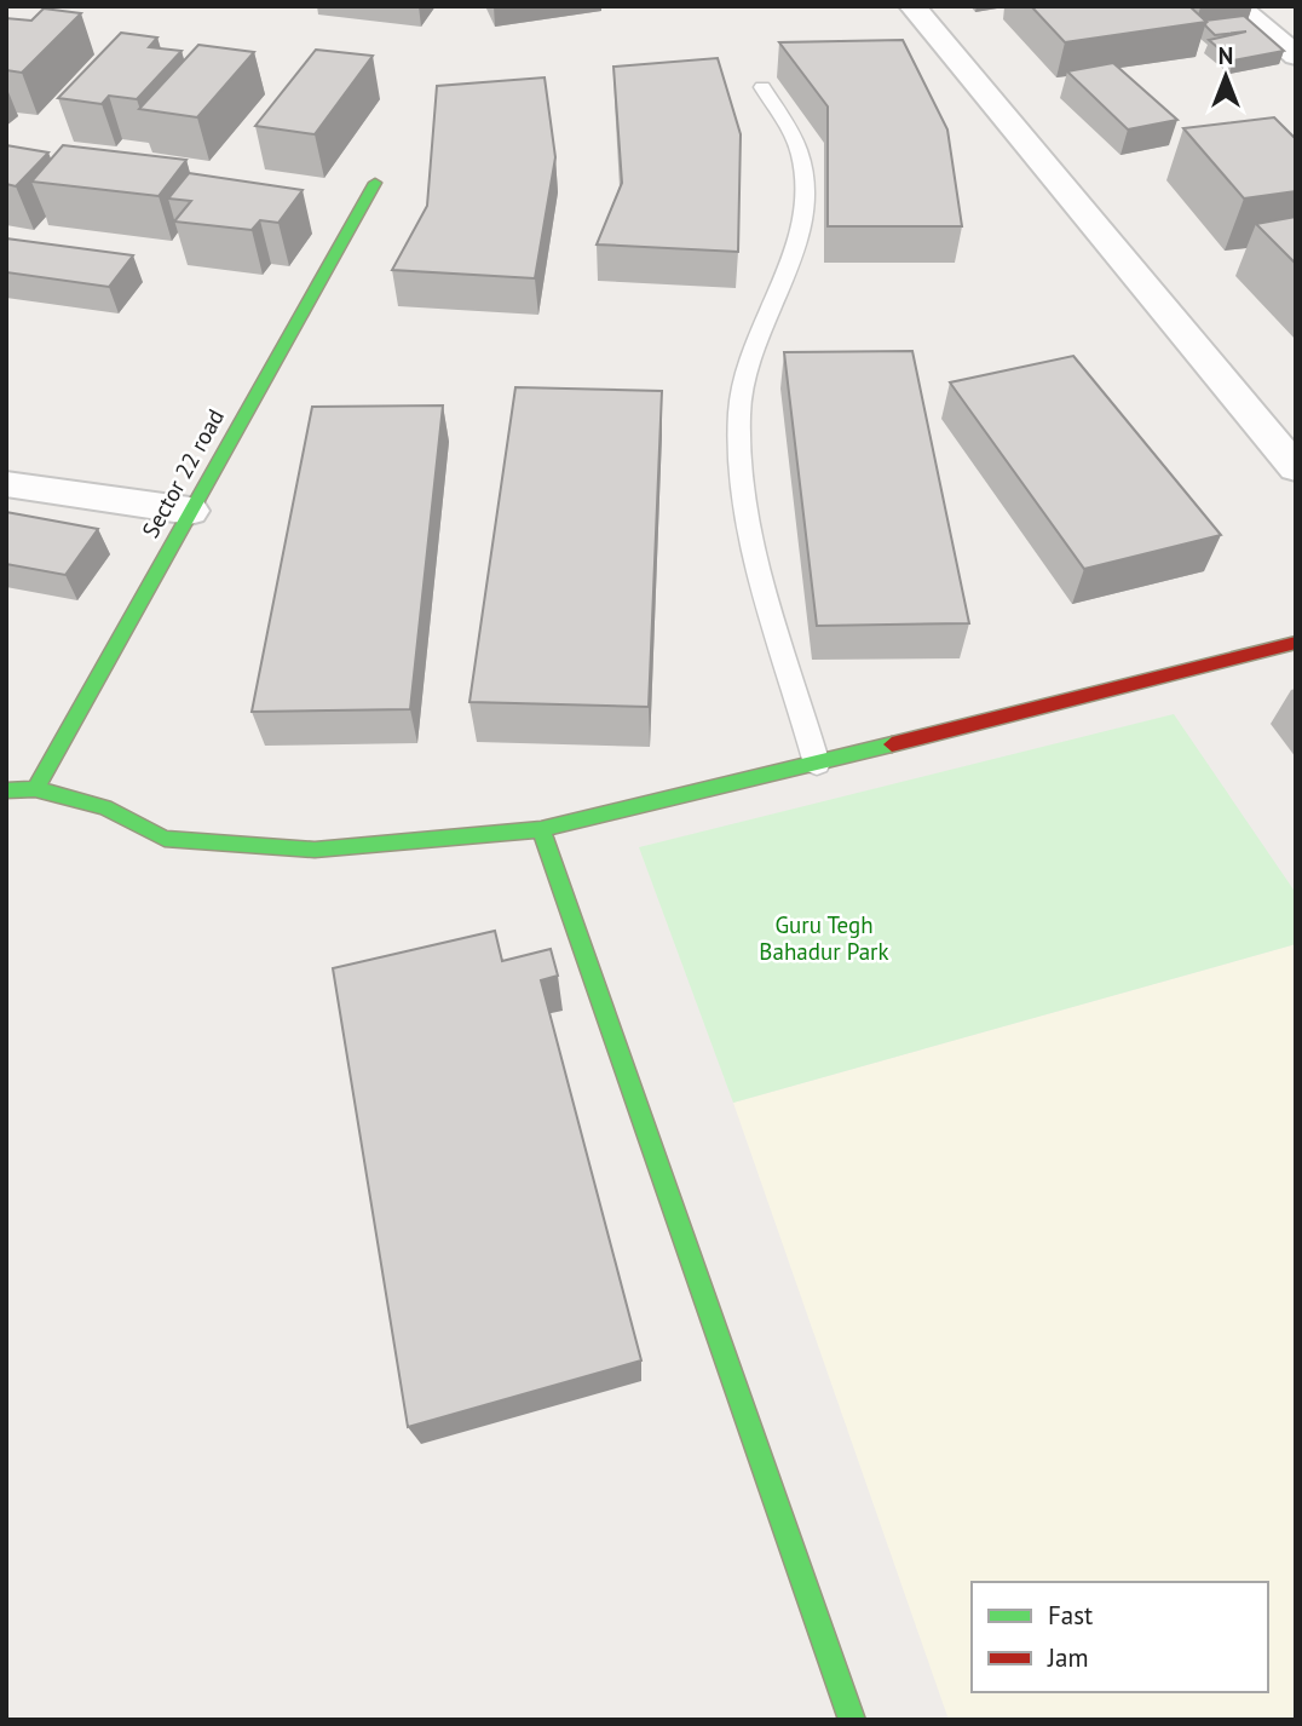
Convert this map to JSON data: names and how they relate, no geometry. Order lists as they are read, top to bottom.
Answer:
{
  "streets": {
    "street": ["Sector 22 road"]
  },
  "parks": ["Guru Tegh Bahadur Park"],
  "legend": ["Fast", "Jam"],
  "north": "top"
}
